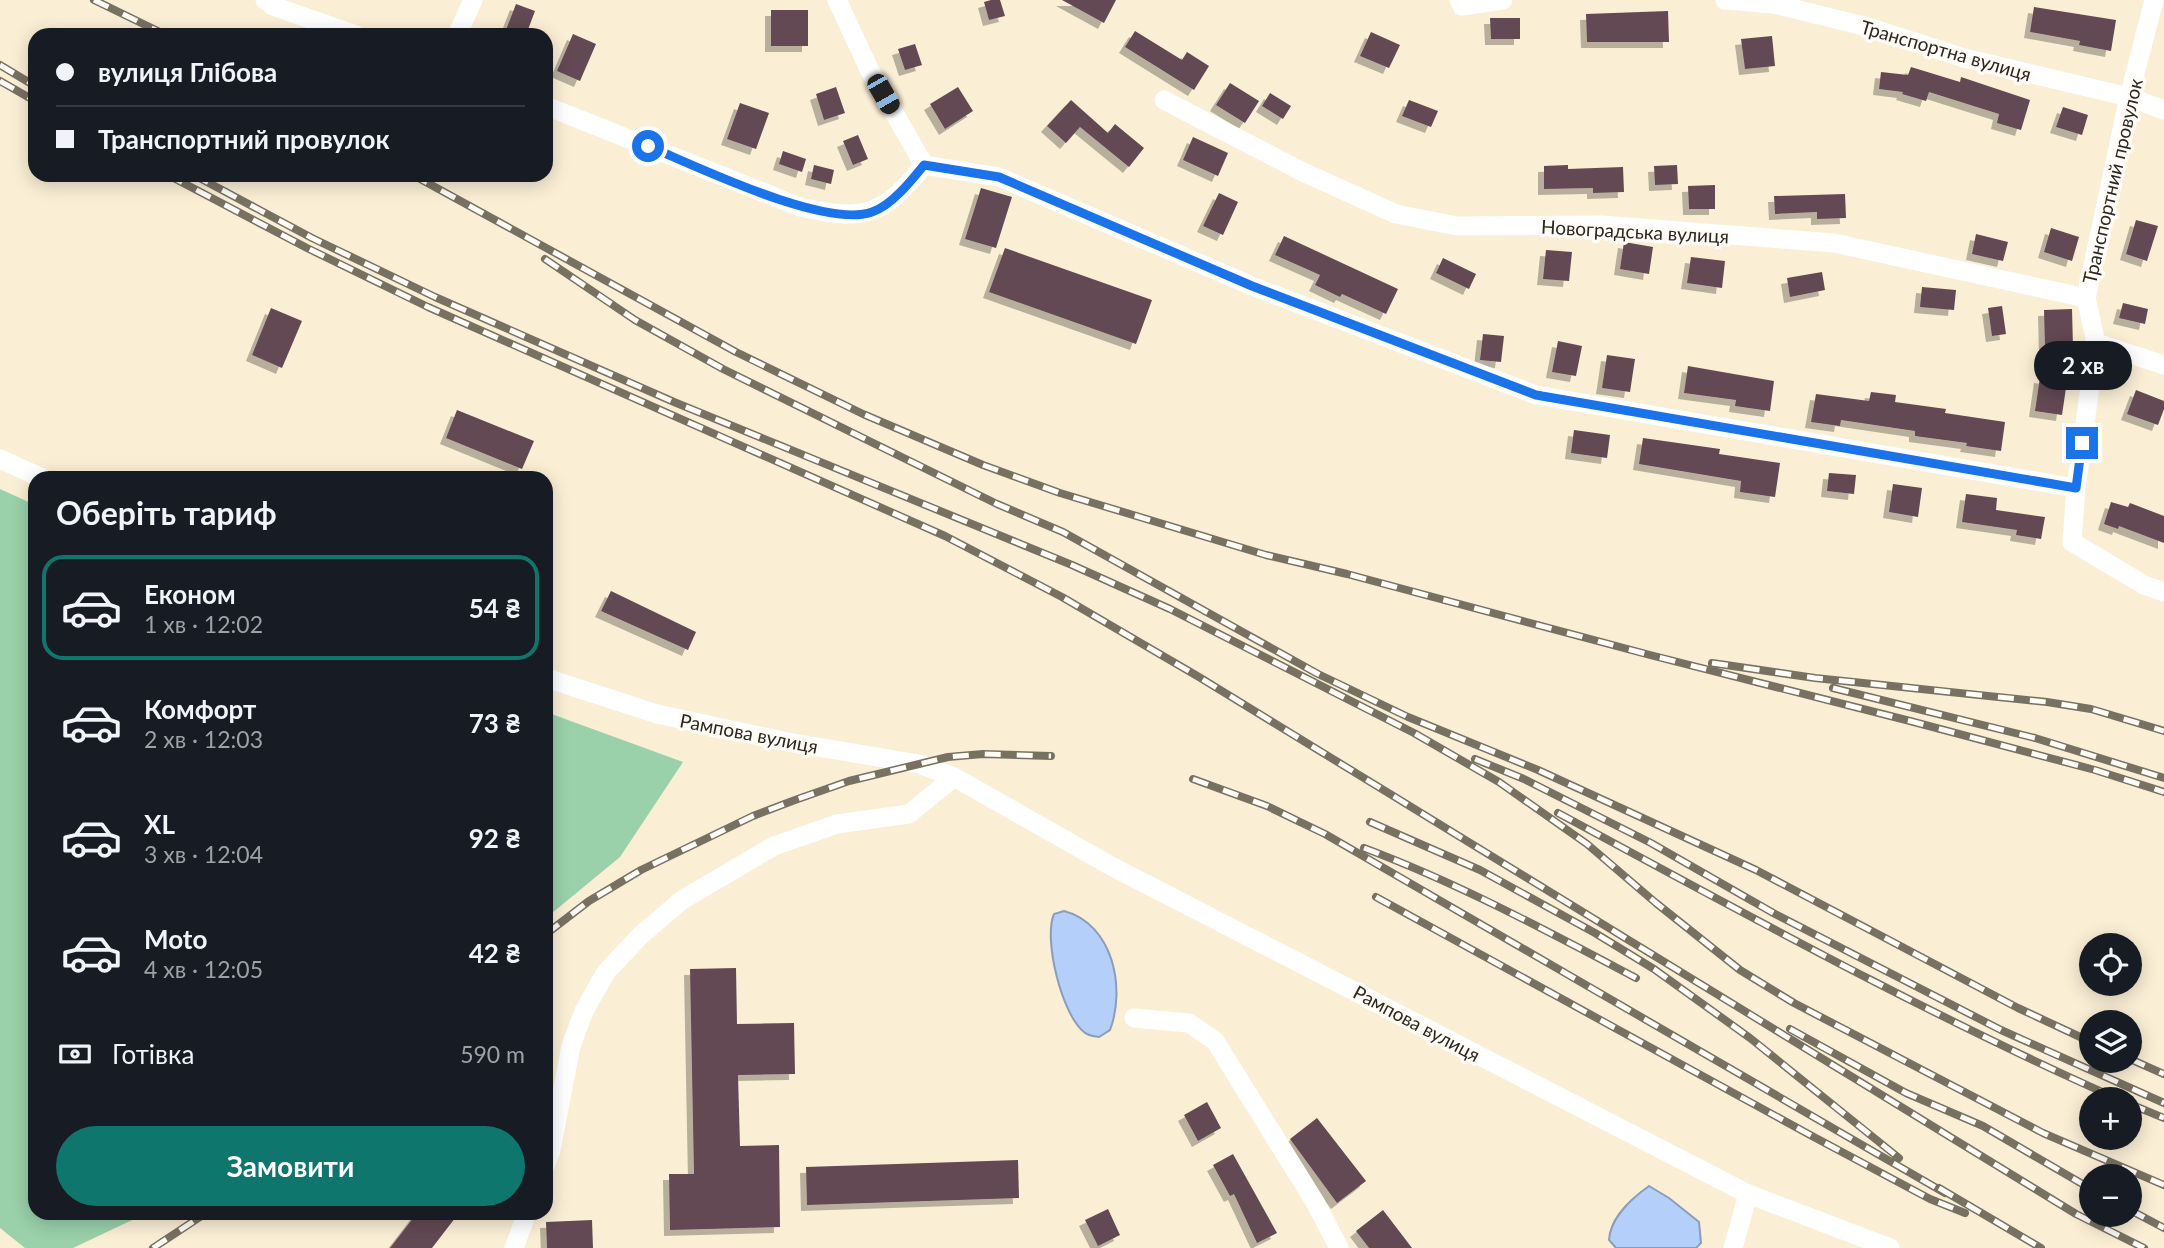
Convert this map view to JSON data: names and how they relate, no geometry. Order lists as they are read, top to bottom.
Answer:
{
  "streets": {
    "street": [
      "Транспортна вулиця",
      "Транспортний провулок",
      "Новоградська вулиця",
      "Рампова вулиця"
    ]
  },
  "crossings": [
    ["Транспортна вулиця", "Транспортний провулок"],
    ["Транспортний провулок", "Новоградська вулиця"]
  ],
  "page": {
    "banner": ["вулиця Глібова", "Транспортний провулок"],
    "bubble": "2 хв",
    "heading": "Оберіть тариф",
    "list": [
      {
        "name": "Економ",
        "note": "1 хв · 12:02",
        "value": "54 ₴"
      },
      {
        "name": "Комфорт",
        "note": "2 хв · 12:03",
        "value": "73 ₴"
      },
      {
        "name": "XL",
        "note": "3 хв · 12:04",
        "value": "92 ₴"
      },
      {
        "name": "Moto",
        "note": "4 хв · 12:05",
        "value": "42 ₴"
      }
    ],
    "map_buttons": ["+", "−"],
    "pay": ["Готівка", "590 m"],
    "buttons": "Замовити"
  }
}
